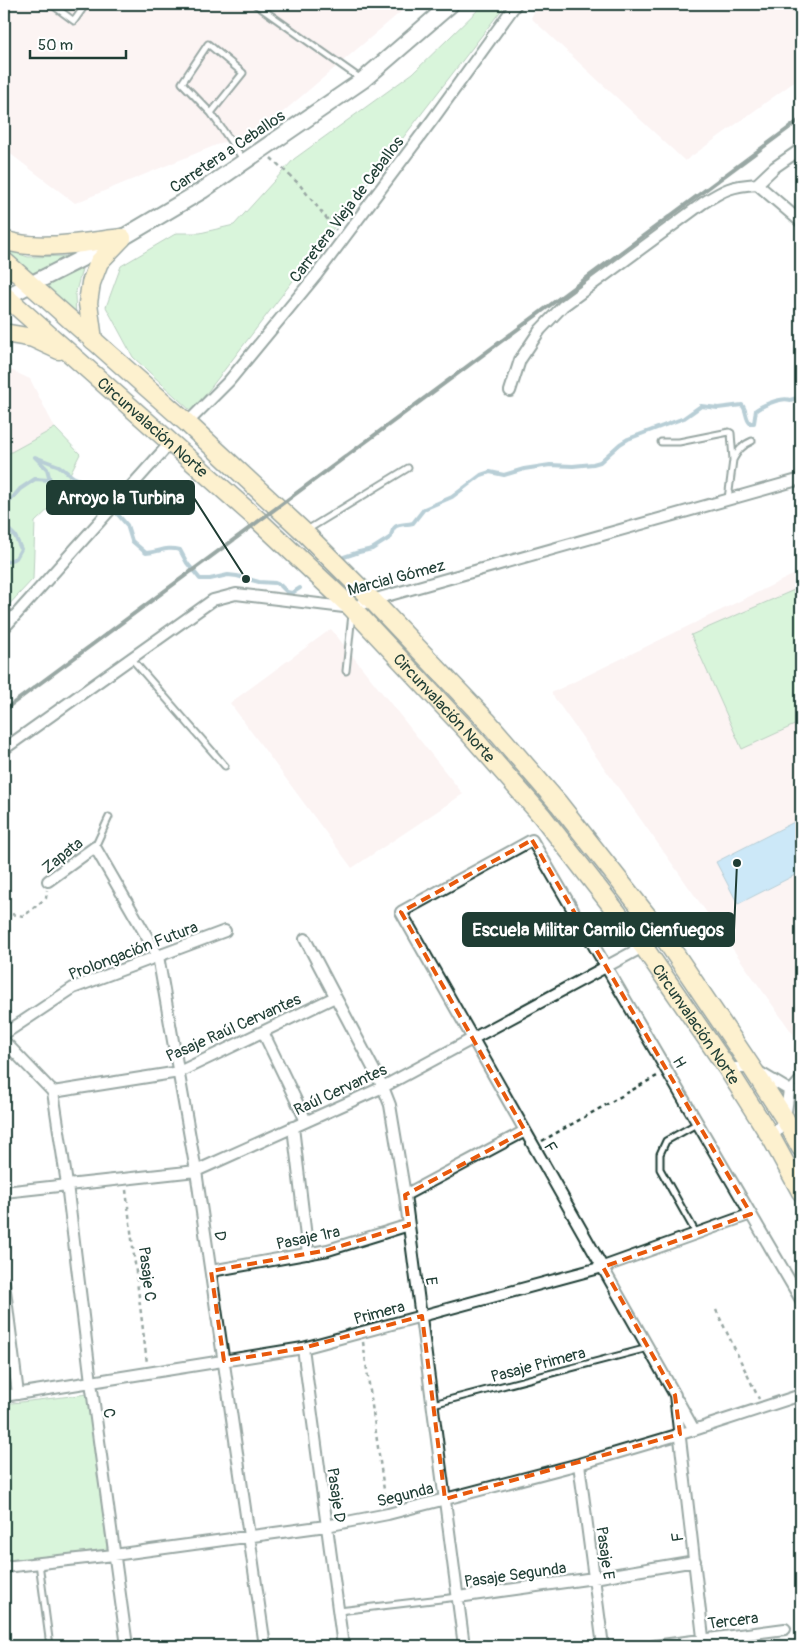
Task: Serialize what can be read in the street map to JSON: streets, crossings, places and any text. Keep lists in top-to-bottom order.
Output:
{
  "streets": {
    "highway": ["Circunvalación Norte"],
    "main road": ["Carretera a Ceballos"],
    "street": [
      "Carretera Vieja de Ceballos",
      "Marcial Gómez",
      "Zapata",
      "Prolongación Futura",
      "Pasaje Raúl Cervantes",
      "H",
      "Raúl Cervantes",
      "F",
      "D",
      "Pasaje 1ra",
      "E",
      "Primera",
      "C",
      "Segunda",
      "Pasaje D",
      "Pasaje E",
      "Pasaje Segunda",
      "Tercera"
    ],
    "lane": ["Pasaje Primera"],
    "path": ["Pasaje C"]
  },
  "crossings": [
    ["Carretera a Ceballos", "Circunvalación Norte"],
    ["Carretera Vieja de Ceballos", "Circunvalación Norte"],
    ["Circunvalación Norte", "Marcial Gómez"],
    ["Circunvalación Norte", "Raúl Cervantes"],
    ["Zapata", "D"],
    ["Prolongación Futura", "D"],
    ["Pasaje Raúl Cervantes", "D"],
    ["Pasaje Raúl Cervantes", "E"],
    ["Pasaje Raúl Cervantes", "C"],
    ["H", "Raúl Cervantes"],
    ["H", "F"],
    ["H", "Primera"],
    ["Raúl Cervantes", "F"],
    ["Raúl Cervantes", "D"],
    ["Raúl Cervantes", "Pasaje C"],
    ["Raúl Cervantes", "E"],
    ["Raúl Cervantes", "C"],
    ["F", "Primera"],
    ["F", "Pasaje Primera"],
    ["F", "Segunda"],
    ["F", "Pasaje Segunda"],
    ["F", "Tercera"],
    ["D", "Pasaje 1ra"],
    ["D", "Primera"],
    ["D", "Segunda"],
    ["Pasaje 1ra", "E"],
    ["Pasaje C", "Primera"],
    ["E", "Primera"],
    ["E", "Pasaje Primera"],
    ["E", "Segunda"],
    ["E", "Pasaje Segunda"],
    ["Primera", "C"],
    ["Primera", "Pasaje D"],
    ["C", "Segunda"],
    ["Segunda", "Pasaje D"],
    ["Segunda", "Pasaje E"],
    ["Pasaje D", "Pasaje Segunda"],
    ["Pasaje E", "Pasaje Segunda"]
  ],
  "places": ["Arroyo la Turbina", "Escuela Militar Camilo Cienfuegos"],
  "scale_bar": "50 m"
}
